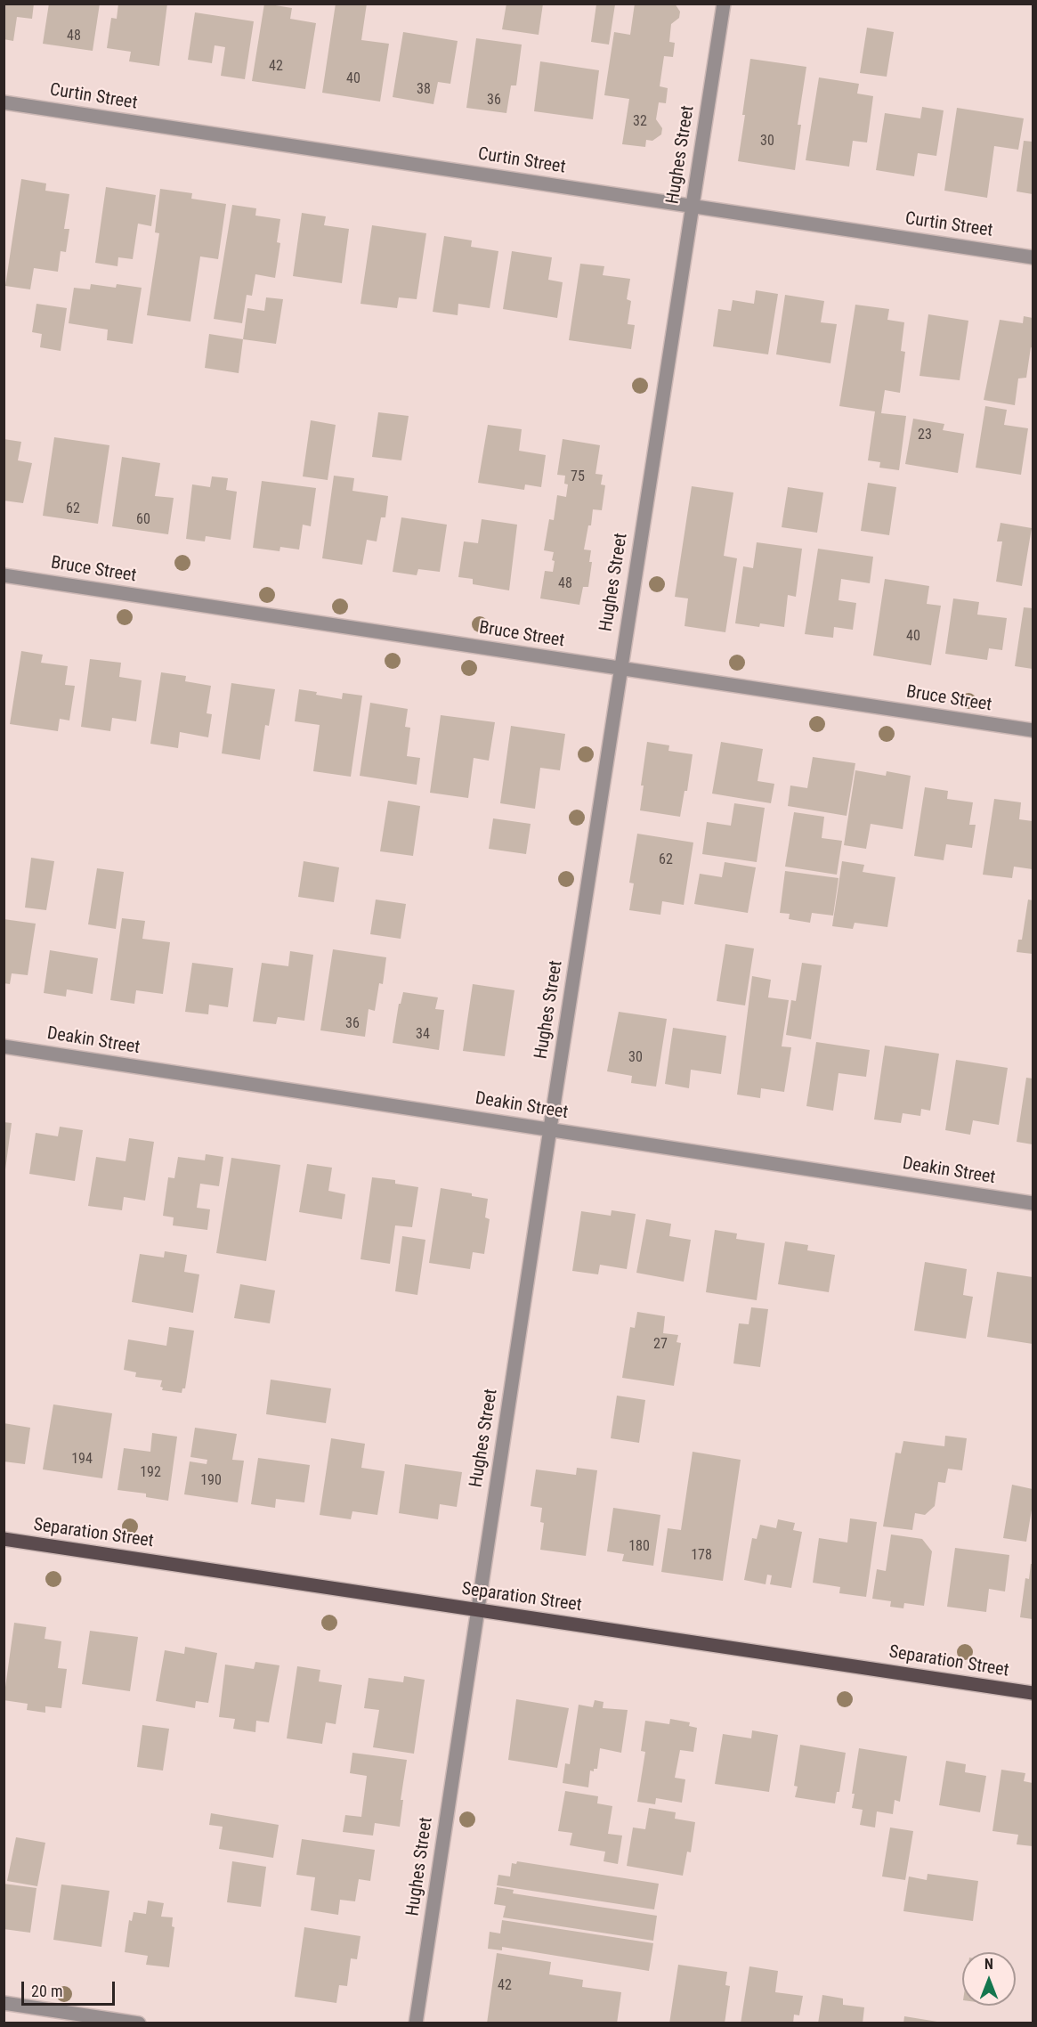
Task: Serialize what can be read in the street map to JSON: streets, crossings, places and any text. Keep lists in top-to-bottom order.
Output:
{
  "streets": {
    "main road": ["Separation Street"],
    "street": [
      "Curtin Street",
      "Hughes Street",
      "Bruce Street",
      "Deakin Street"
    ]
  },
  "crossings": [
    ["Curtin Street", "Hughes Street"],
    ["Hughes Street", "Bruce Street"],
    ["Hughes Street", "Deakin Street"],
    ["Hughes Street", "Separation Street"]
  ],
  "house_numbers": [
    "48",
    "42",
    "40",
    "38",
    "36",
    "32",
    "30",
    "23",
    "75",
    "62",
    "60",
    "48",
    "40",
    "62",
    "36",
    "34",
    "30",
    "27",
    "194",
    "192",
    "190",
    "180",
    "178",
    "42"
  ],
  "scale_bar": "20 m",
  "north": "top"
}
